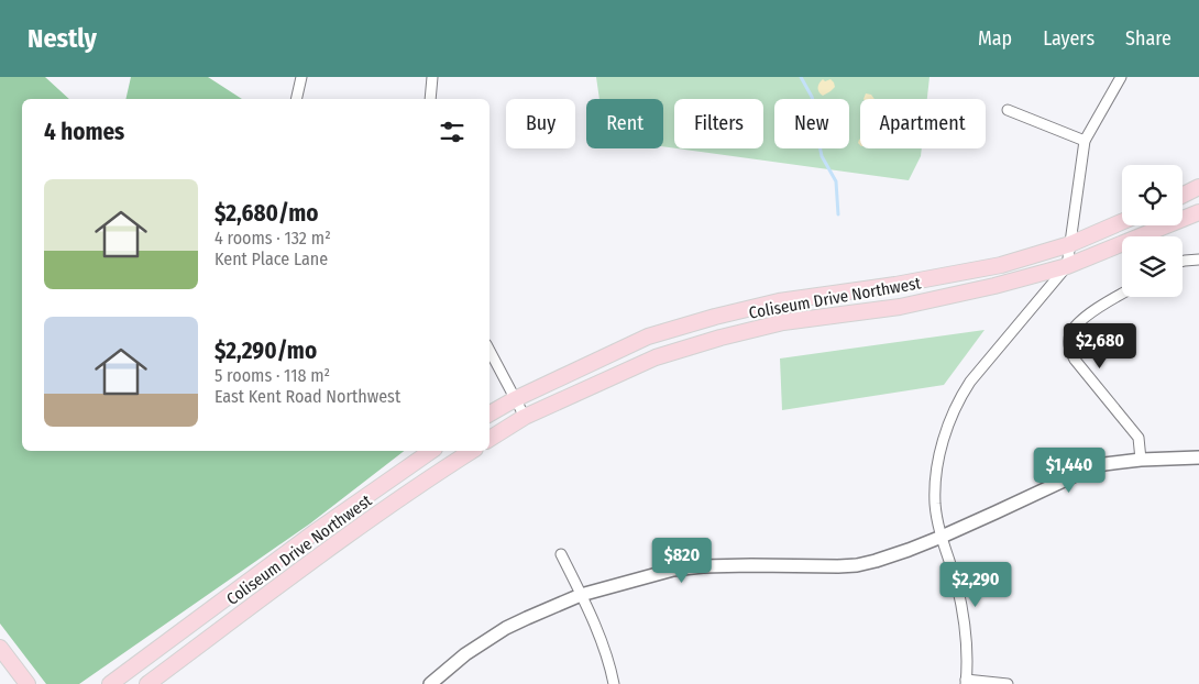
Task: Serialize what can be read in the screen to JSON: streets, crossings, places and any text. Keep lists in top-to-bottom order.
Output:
{
  "streets": {
    "main road": ["Coliseum Drive Northwest"]
  },
  "page": {
    "header": "Nestly",
    "nav": ["Map", "Layers", "Share"],
    "chip": [
      "Buy",
      "Rent",
      "Filters",
      "New",
      "Apartment"
    ],
    "heading": "4 homes",
    "list": [
      {
        "name": "$2,680/mo",
        "note": "4 rooms · 132 m² · Kent Place Lane"
      },
      {
        "name": "$2,290/mo",
        "note": "5 rooms · 118 m² · East Kent Road Northwest"
      }
    ],
    "price": [
      "$2,680",
      "$1,440",
      "$820",
      "$2,290"
    ]
  }
}
